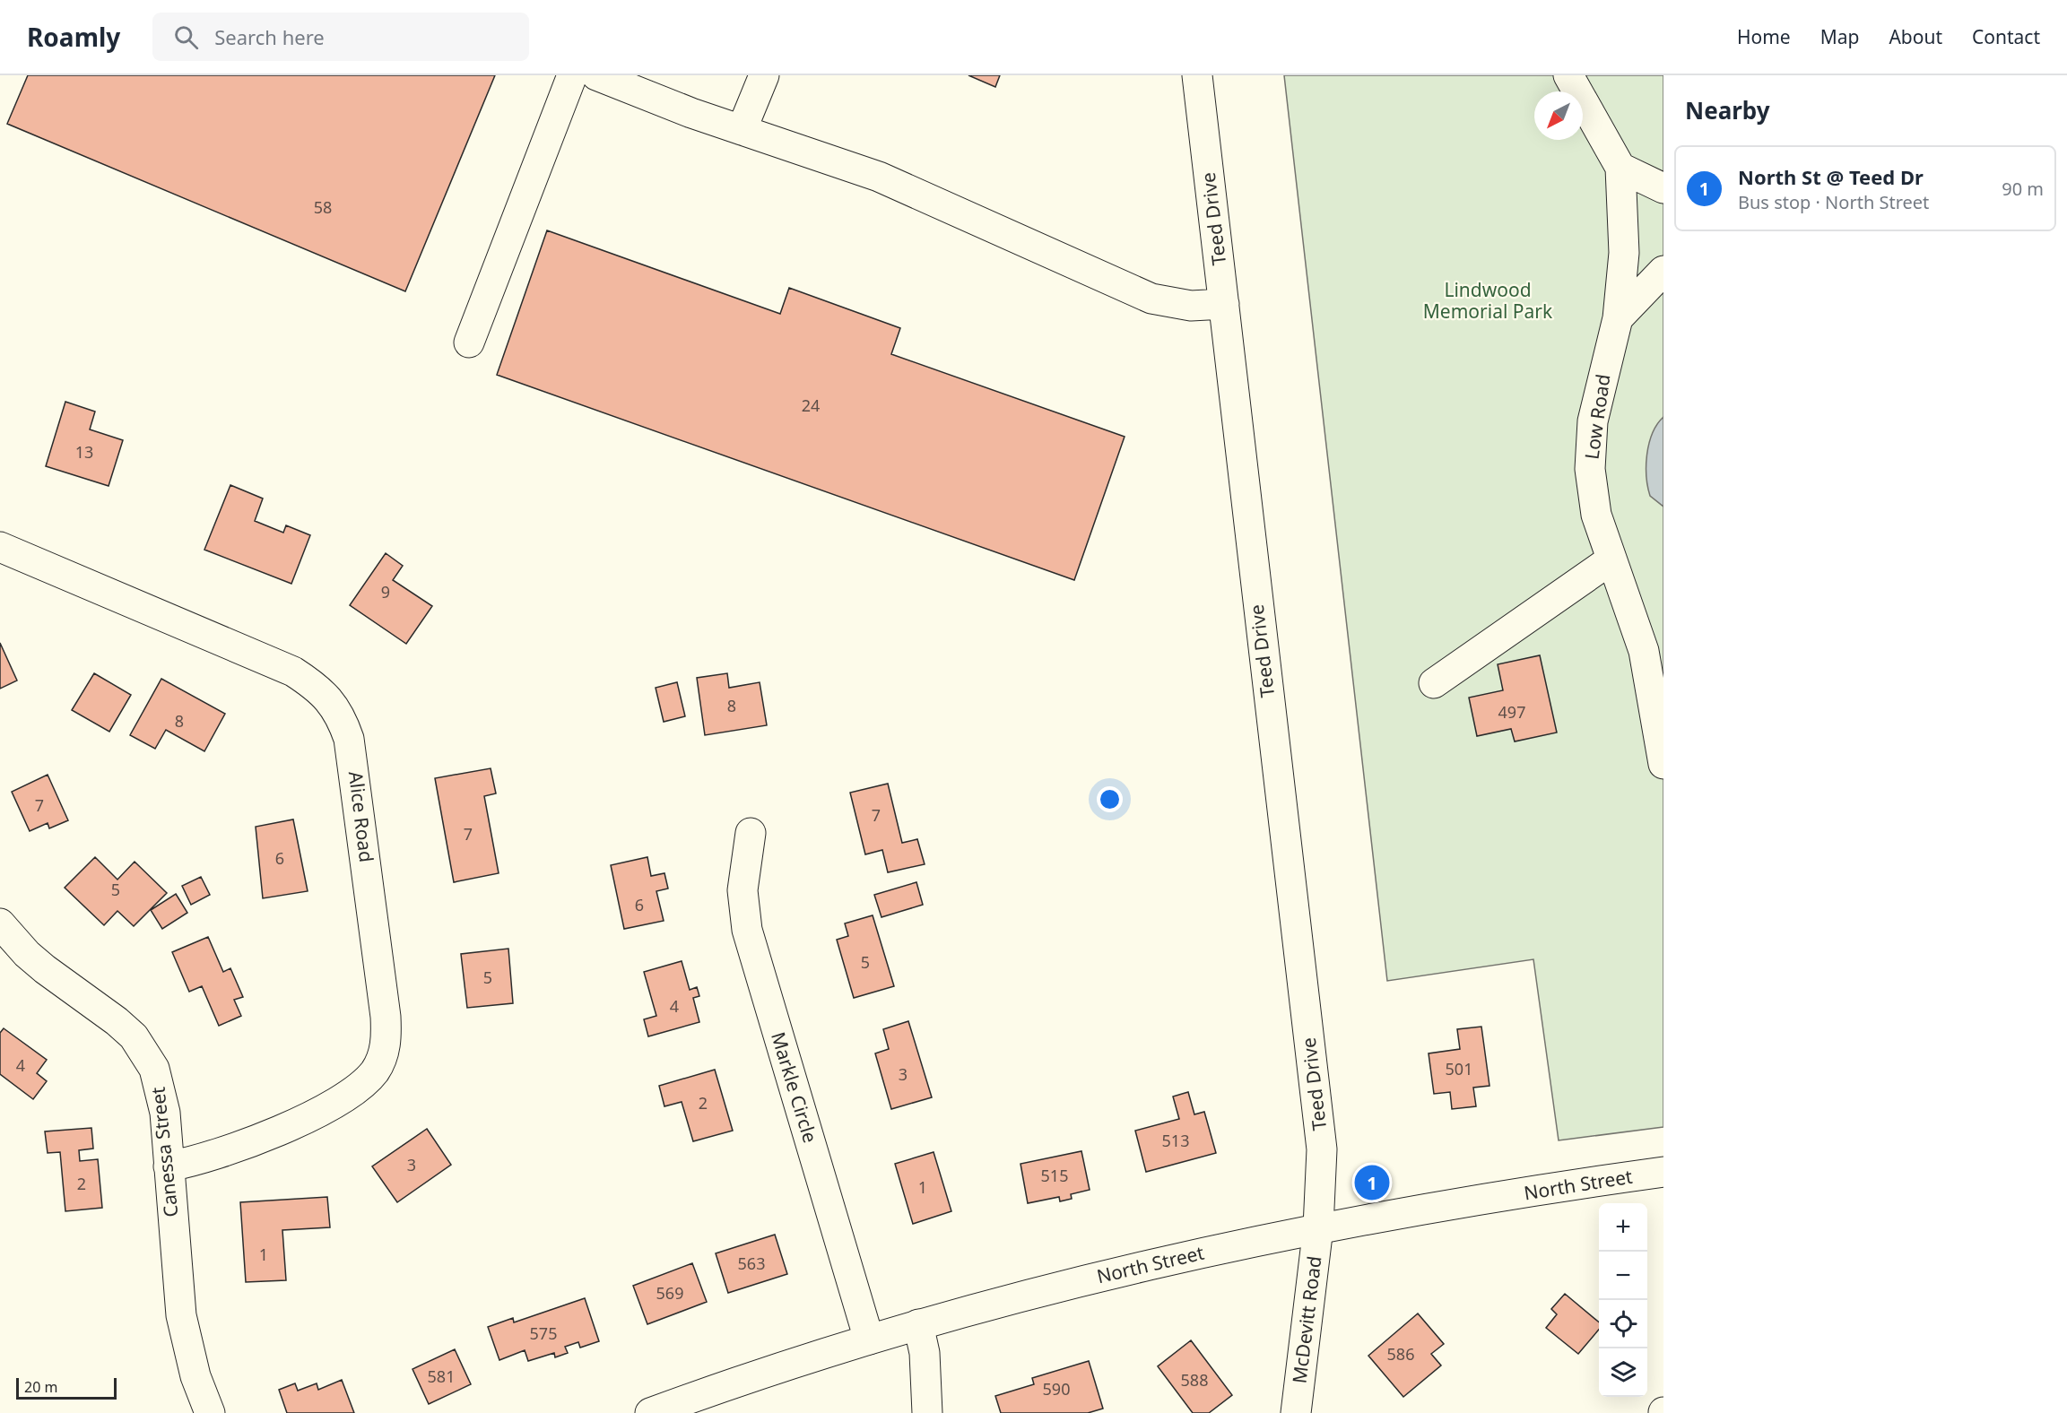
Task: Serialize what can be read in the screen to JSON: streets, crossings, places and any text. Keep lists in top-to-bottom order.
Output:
{
  "streets": {
    "street": [
      "Teed Drive",
      "Low Road",
      "Alice Road",
      "Markle Circle",
      "Canessa Street",
      "North Street",
      "McDevitt Road"
    ]
  },
  "crossings": [
    ["Teed Drive", "North Street"],
    ["Teed Drive", "McDevitt Road"],
    ["Alice Road", "Canessa Street"],
    ["Markle Circle", "North Street"],
    ["North Street", "McDevitt Road"]
  ],
  "parks": ["Lindwood Memorial Park"],
  "house_numbers": [
    "58",
    "24",
    "13",
    "9",
    "8",
    "497",
    "8",
    "7",
    "7",
    "7",
    "6",
    "5",
    "6",
    "5",
    "5",
    "4",
    "4",
    "501",
    "3",
    "2",
    "513",
    "3",
    "515",
    "2",
    "1",
    "1",
    "563",
    "569",
    "575",
    "586",
    "581",
    "588",
    "590"
  ],
  "scale_bar": "20 m",
  "north": "bottom left",
  "page": {
    "header": "Roamly",
    "search": "Search here",
    "nav": [
      "Home",
      "Map",
      "About",
      "Contact"
    ],
    "heading": "Nearby",
    "list": [
      {
        "mark": "1",
        "name": "North St @ Teed Dr",
        "note": "Bus stop · North Street",
        "value": "90 m"
      }
    ],
    "pins": "1",
    "map_buttons": ["+", "−"],
    "scale": "20 m"
  }
}
